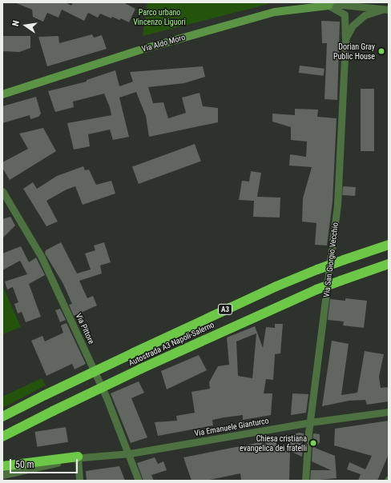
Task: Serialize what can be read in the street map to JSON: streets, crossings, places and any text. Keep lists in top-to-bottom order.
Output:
{
  "streets": {
    "highway": ["A3", "Autostrada A3 Napoli-Salerno"],
    "street": [
      "Via Aldo Moro",
      "Via San Giorgio Vecchio",
      "Via Pittore",
      "Via Emanuele Gianturco"
    ]
  },
  "crossings": [
    ["Via Aldo Moro", "Via San Giorgio Vecchio"],
    ["Via San Giorgio Vecchio", "Via Emanuele Gianturco"],
    ["Via Pittore", "Via Emanuele Gianturco"]
  ],
  "parks": ["Parco urbano Vincenzo Liguori"],
  "places": ["Dorian Gray Public House", "Chiesa cristiana evangelica dei fratelli"],
  "scale_bar": "50 m",
  "north": "left"
}
